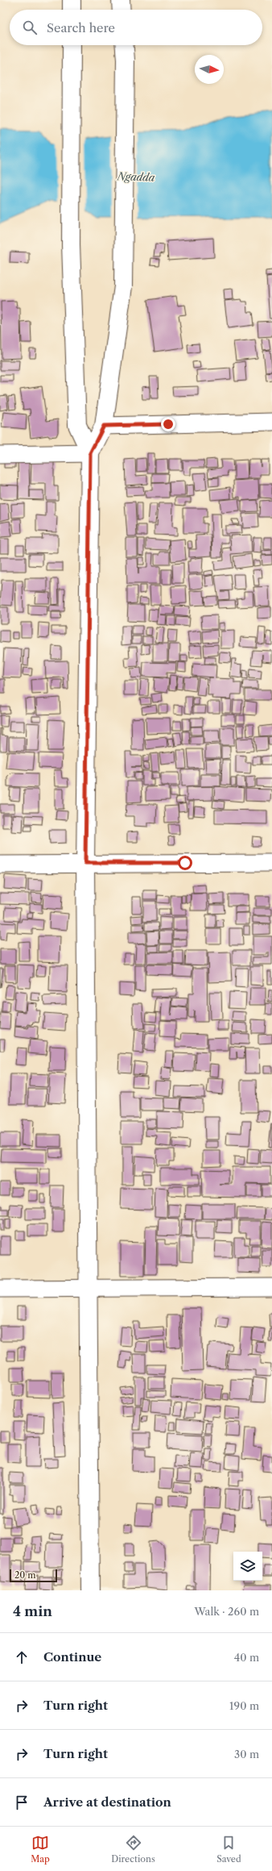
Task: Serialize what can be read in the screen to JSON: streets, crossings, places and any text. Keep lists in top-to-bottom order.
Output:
{
  "water": ["Ngadda"],
  "scale_bar": "20 m",
  "north": "right",
  "page": {
    "search": "Search here",
    "scale": "20 m",
    "heading": ["4 min", "Walk · 260 m"],
    "list": [
      ["Continue", "40 m"],
      ["Turn right", "190 m"],
      ["Turn right", "30 m"],
      "Arrive at destination"
    ],
    "nav": ["Map", "Directions", "Saved"]
  }
}
